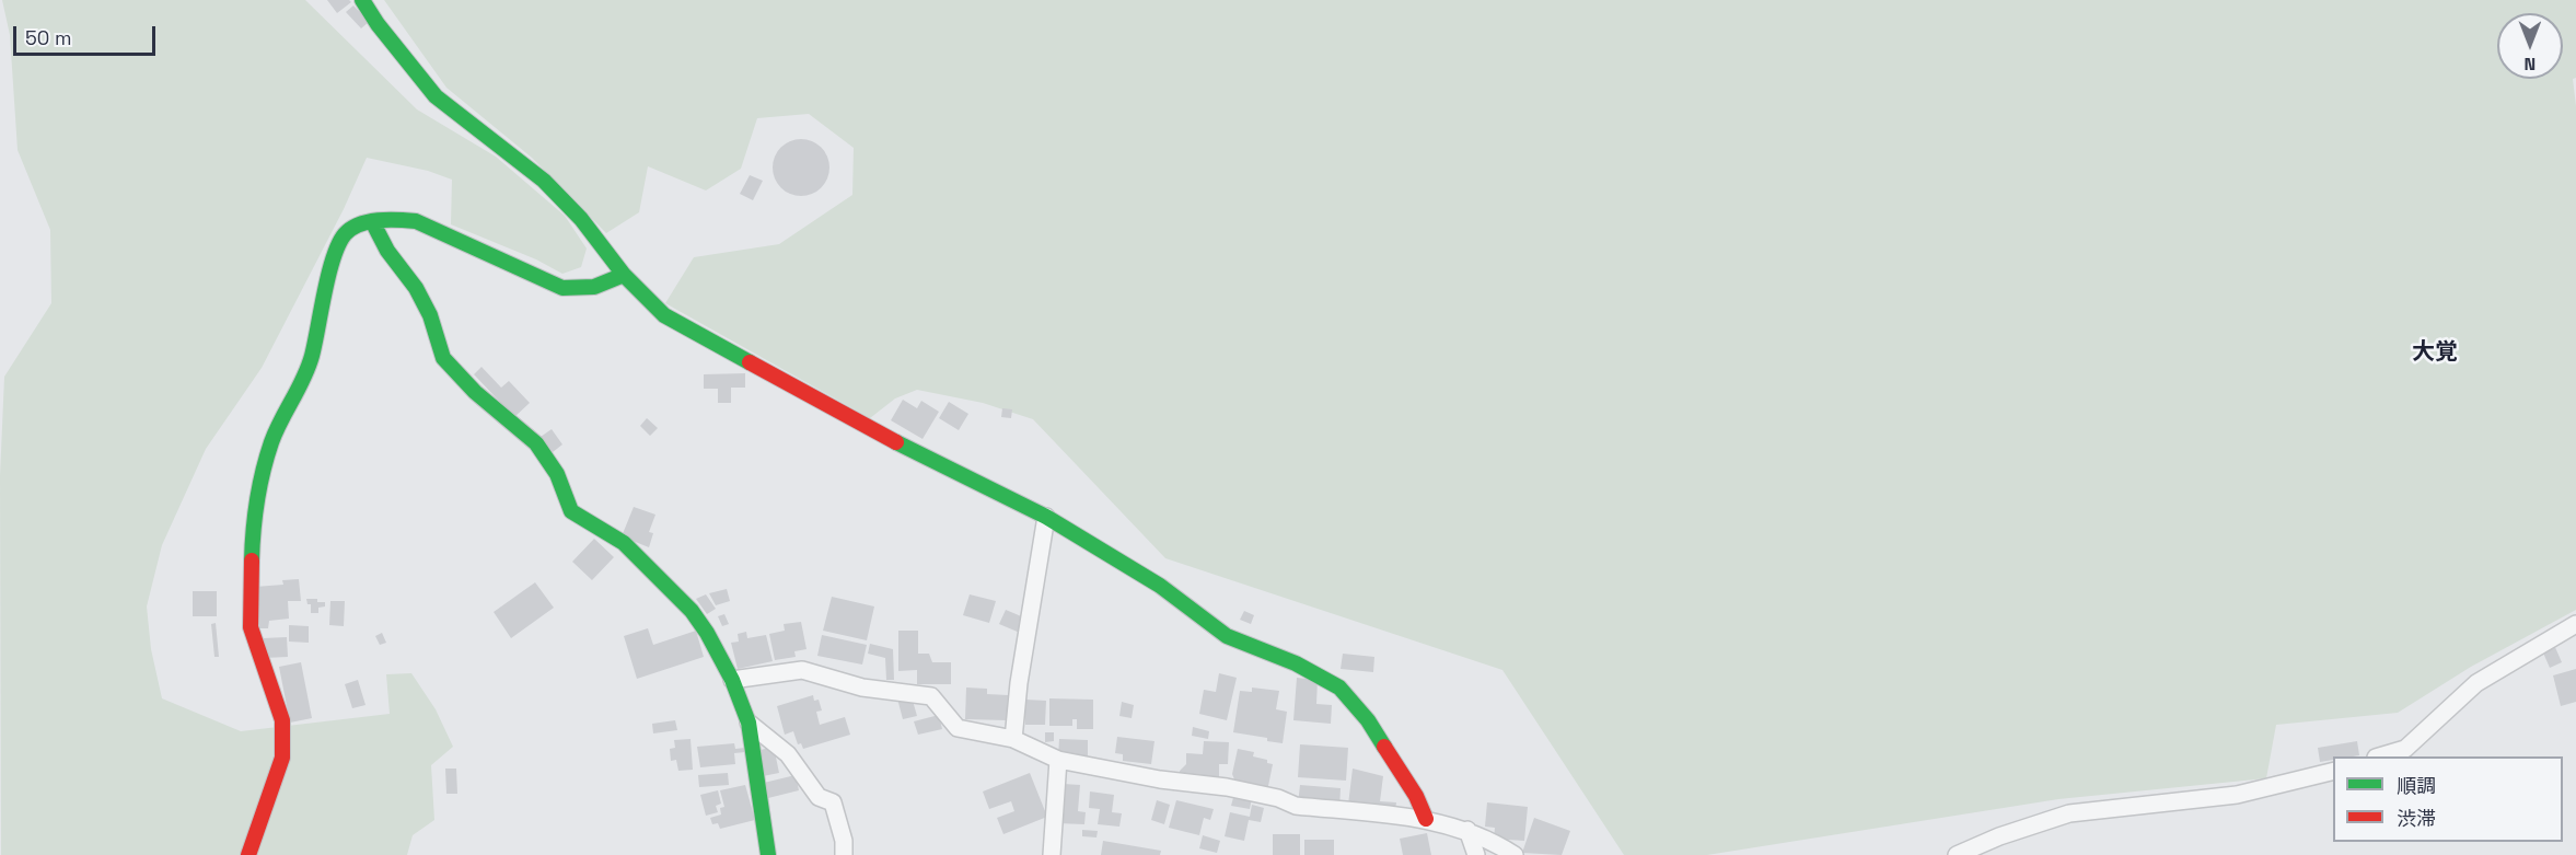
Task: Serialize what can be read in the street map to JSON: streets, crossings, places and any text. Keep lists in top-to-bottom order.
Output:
{
  "districts": ["大覚"],
  "legend": ["順調", "渋滞"],
  "scale_bar": "50 m",
  "north": "bottom"
}
